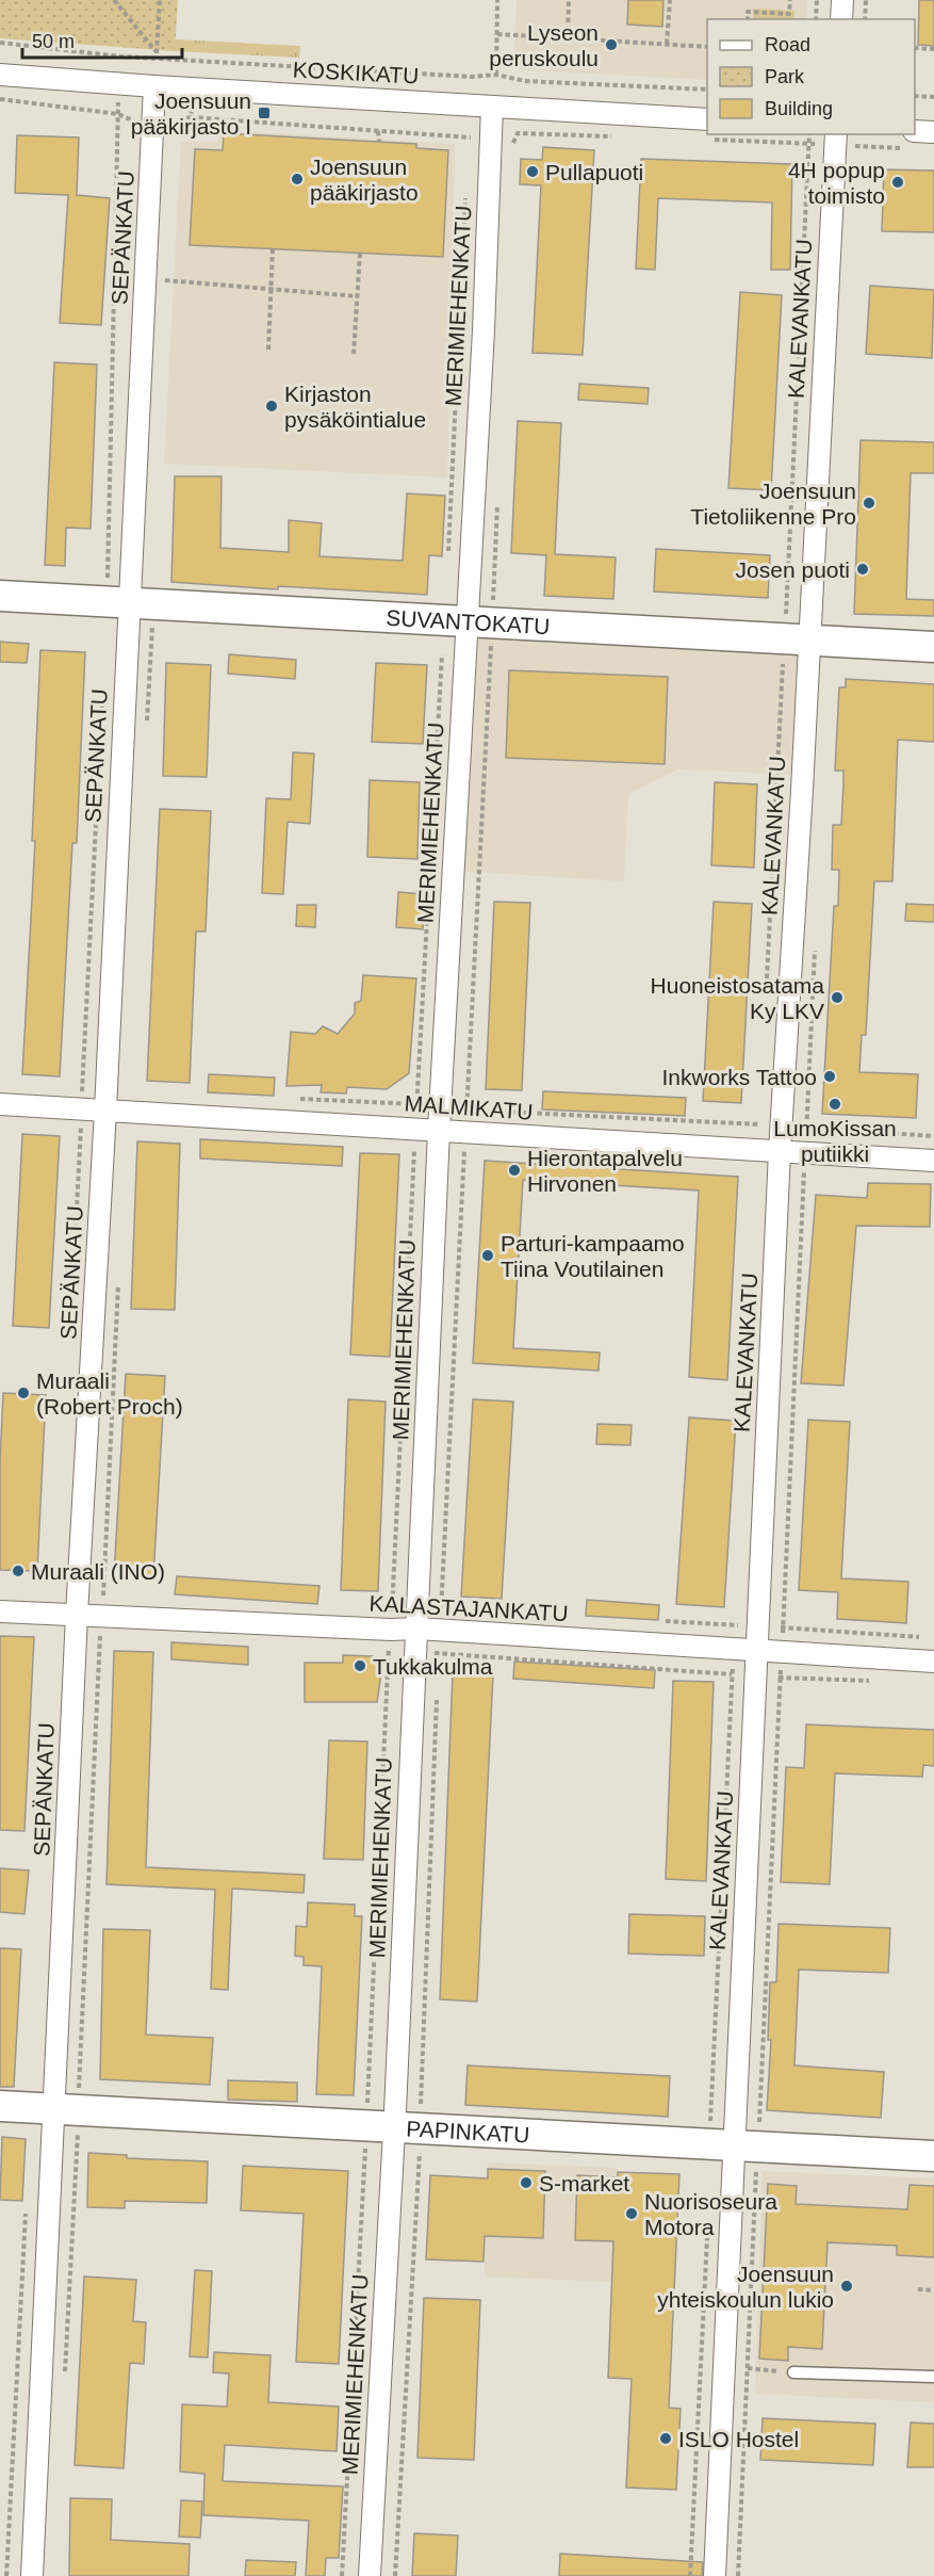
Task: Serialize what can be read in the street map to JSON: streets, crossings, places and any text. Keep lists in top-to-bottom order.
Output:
{
  "streets": {
    "main road": ["SUVANTOKATU", "PAPINKATU"],
    "street": [
      "KOSKIKATU",
      "SEPÄNKATU",
      "MERIMIEHENKATU",
      "KALEVANKATU",
      "MALMIKATU",
      "KALASTAJANKATU"
    ]
  },
  "crossings": [
    ["KOSKIKATU", "SEPÄNKATU"],
    ["KOSKIKATU", "MERIMIEHENKATU"],
    ["SEPÄNKATU", "SUVANTOKATU"],
    ["SEPÄNKATU", "MALMIKATU"],
    ["SEPÄNKATU", "KALASTAJANKATU"],
    ["SEPÄNKATU", "PAPINKATU"],
    ["MERIMIEHENKATU", "SUVANTOKATU"],
    ["MERIMIEHENKATU", "MALMIKATU"],
    ["MERIMIEHENKATU", "KALASTAJANKATU"],
    ["MERIMIEHENKATU", "PAPINKATU"],
    ["KALEVANKATU", "SUVANTOKATU"],
    ["KALEVANKATU", "MALMIKATU"],
    ["KALEVANKATU", "KALASTAJANKATU"],
    ["KALEVANKATU", "PAPINKATU"]
  ],
  "places": {
    "other": [
      "Lyseon peruskoulu",
      "Pullapuoti",
      "Joensuun pääkirjasto",
      "4H popup toimisto",
      "Kirjaston pysäköintialue",
      "Joensuun Tietoliikenne Pro",
      "Josen puoti",
      "Huoneistosatama Ky LKV",
      "Inkworks Tattoo",
      "LumoKissan putiikki",
      "Hierontapalvelu Hirvonen",
      "Parturi-kampaamo Tiina Voutilainen",
      "Muraali (Robert Proch)",
      "Muraali (INO)",
      "Tukkakulma",
      "S-market",
      "Nuorisoseura Motora",
      "Joensuun yhteiskoulun lukio",
      "ISLO Hostel"
    ],
    "transit": ["Joensuun pääkirjasto I"]
  },
  "legend": ["Road", "Park", "Building"],
  "scale_bar": "50 m"
}
